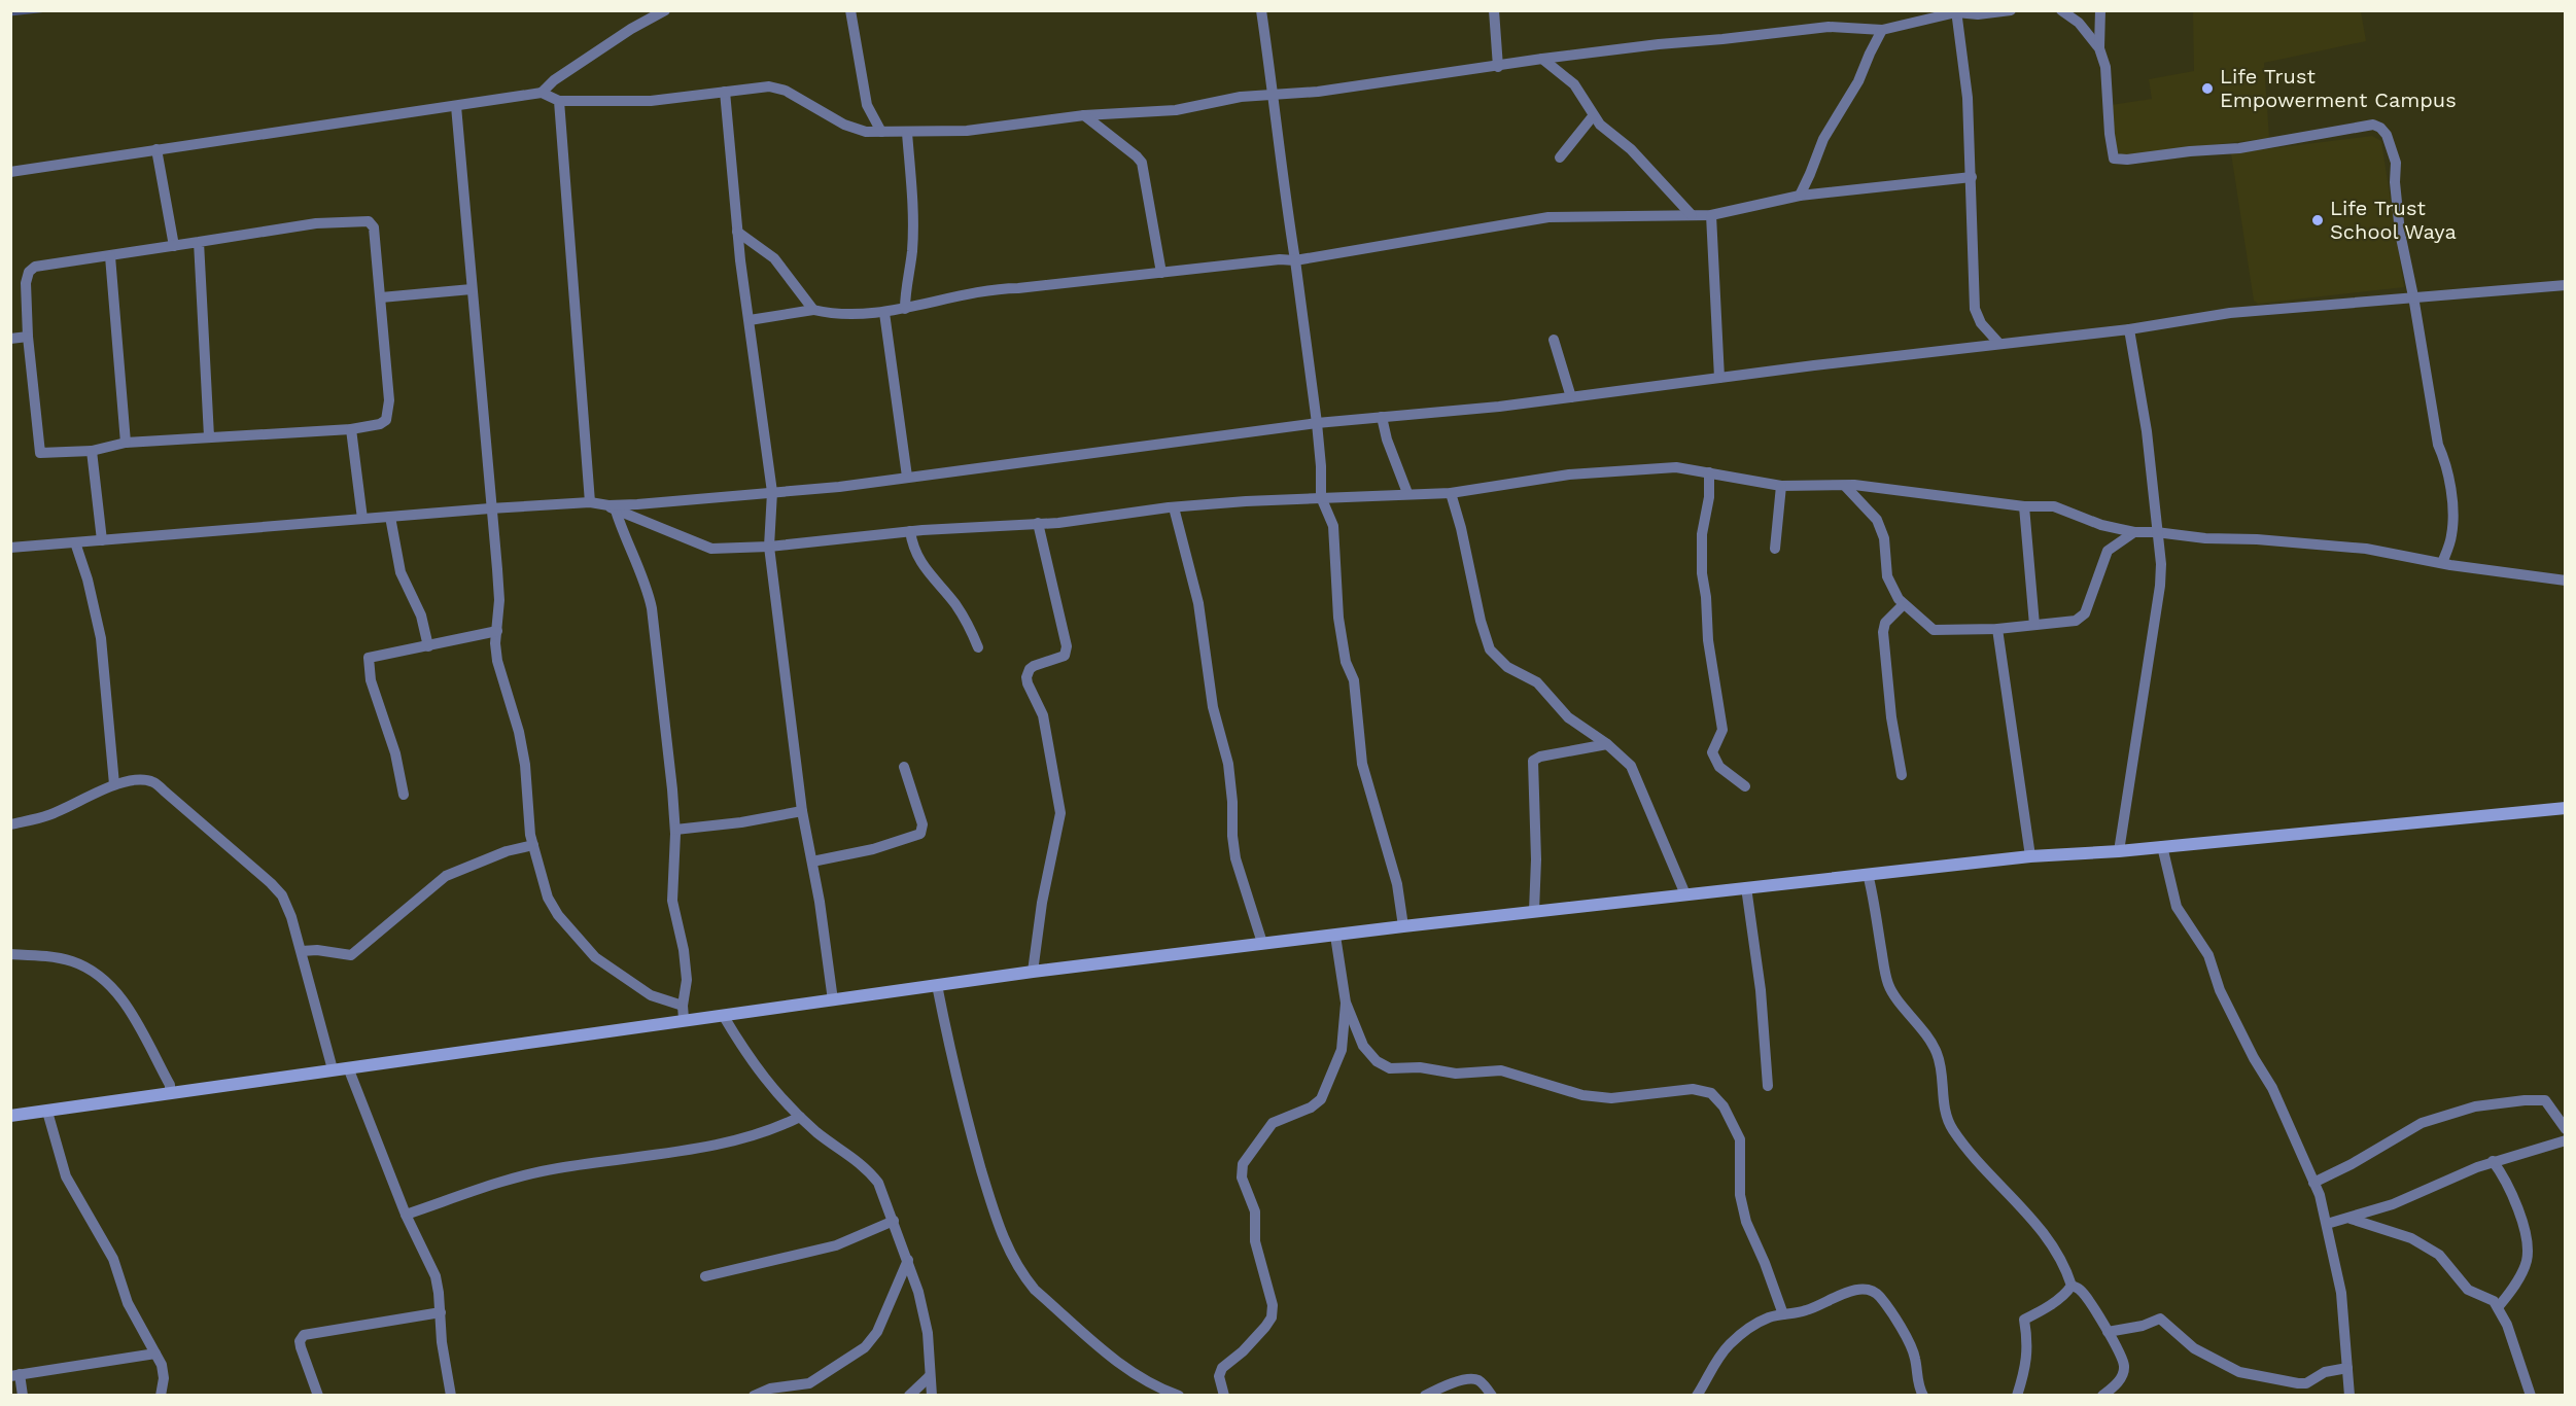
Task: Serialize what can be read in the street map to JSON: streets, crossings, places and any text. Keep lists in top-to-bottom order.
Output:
{
  "places": ["Life Trust Empowerment Campus", "Life Trust School Waya"]
}
